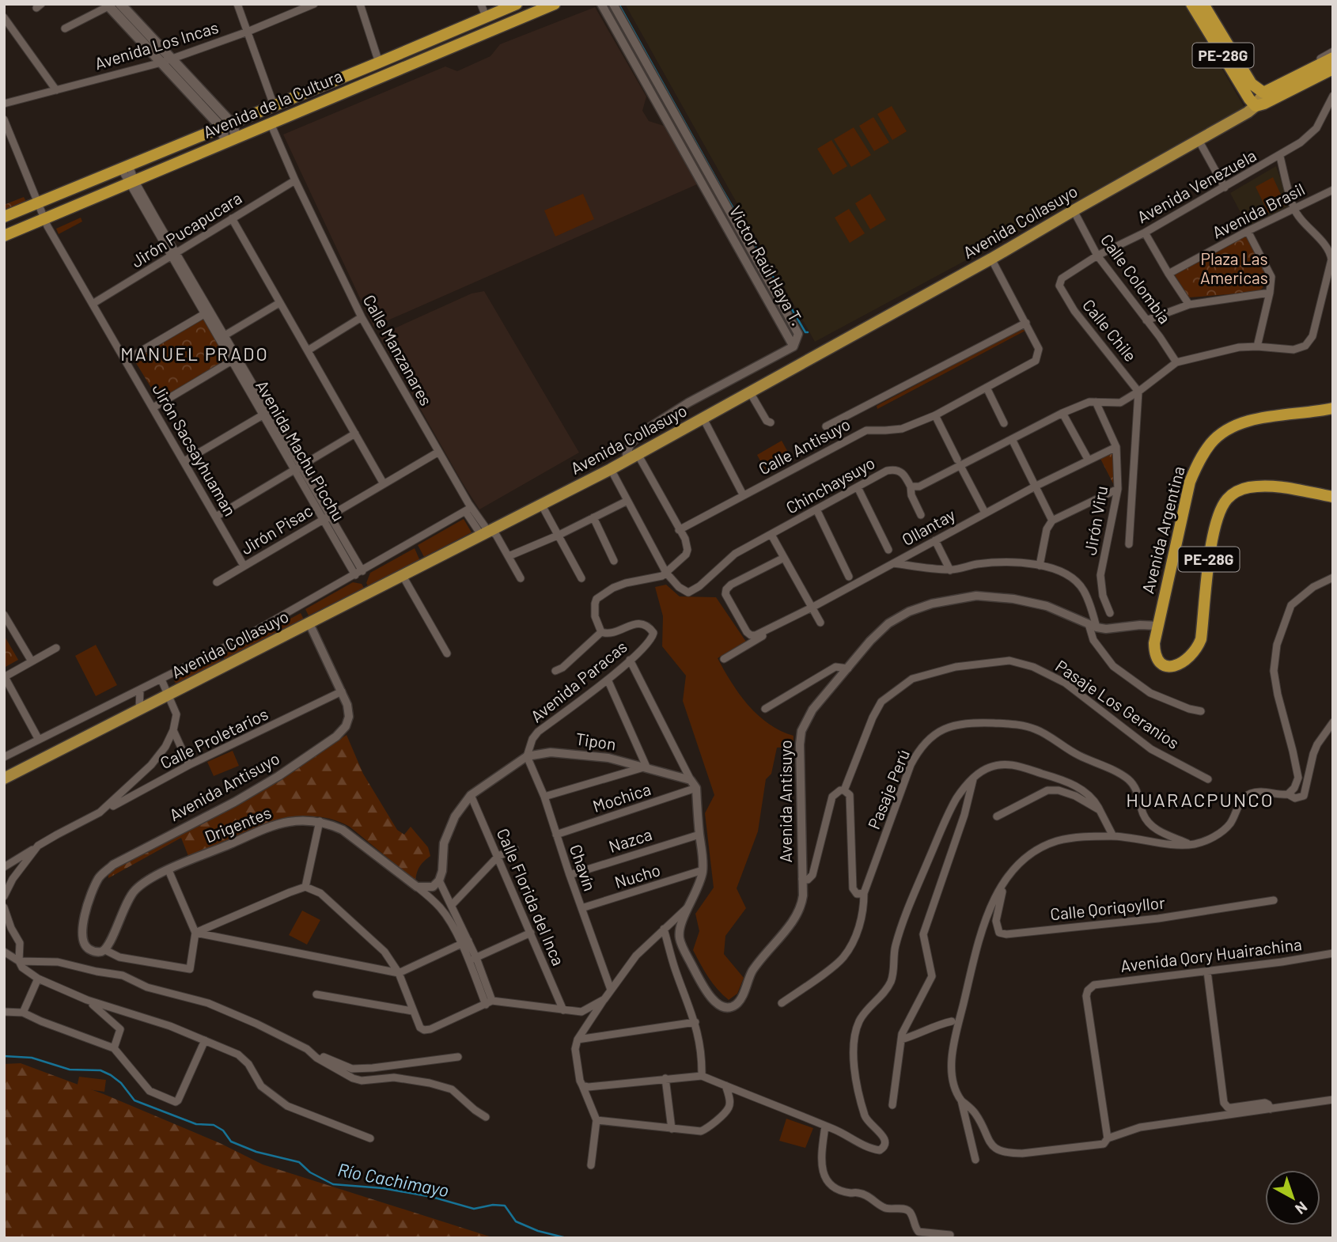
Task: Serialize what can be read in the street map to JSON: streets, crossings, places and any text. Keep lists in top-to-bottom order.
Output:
{
  "streets": {
    "highway": [
      "PE-28G",
      "Avenida de la Cultura",
      "Avenida Collasuyo",
      "Avenida Argentina"
    ],
    "street": [
      "Avenida Los Incas",
      "Avenida Venezuela",
      "Avenida Brasil",
      "Jirón Pucapucara",
      "Victor Raúl Haya T.",
      "Calle Colombia",
      "Calle Chile",
      "Calle Manzanares",
      "Calle Antisuyo",
      "Jirón Sacsayhuaman",
      "Avenida Machu Picchu",
      "Chinchaysuyo",
      "Jirón Viru",
      "Ollantay",
      "Jirón Pisac",
      "Avenida Paracas",
      "Pasaje Los Geranios",
      "Calle Proletarios",
      "Tipon",
      "Avenida Antisuyo",
      "Pasaje Perú",
      "Mochica",
      "Drigentes",
      "Nazca",
      "Chavín",
      "Nucho",
      "Calle Florida del Inca",
      "Calle Qoriqoyllor",
      "Avenida Qory Huairachina"
    ]
  },
  "crossings": [
    ["PE-28G", "Avenida Collasuyo"],
    ["PE-28G", "Avenida Argentina"],
    ["PE-28G", "Avenida Antisuyo"],
    ["Avenida de la Cultura", "Calle Manzanares"],
    ["Avenida de la Cultura", "Jirón Sacsayhuaman"],
    ["Avenida de la Cultura", "Avenida Machu Picchu"],
    ["Avenida Venezuela", "Calle Colombia"],
    ["Avenida Venezuela", "Calle Chile"],
    ["Avenida Collasuyo", "Calle Colombia"],
    ["Avenida Collasuyo", "Calle Manzanares"],
    ["Avenida Collasuyo", "Avenida Antisuyo"],
    ["Jirón Pucapucara", "Calle Manzanares"],
    ["Jirón Pucapucara", "Jirón Sacsayhuaman"],
    ["Jirón Pucapucara", "Avenida Machu Picchu"],
    ["Calle Manzanares", "Jirón Pisac"],
    ["Jirón Sacsayhuaman", "Jirón Pisac"],
    ["Avenida Machu Picchu", "Jirón Pisac"],
    ["Jirón Viru", "Ollantay"],
    ["Avenida Argentina", "Avenida Antisuyo"],
    ["Avenida Paracas", "Tipon"],
    ["Avenida Paracas", "Chavín"],
    ["Pasaje Los Geranios", "Pasaje Perú"],
    ["Calle Proletarios", "Avenida Antisuyo"],
    ["Tipon", "Chavín"],
    ["Tipon", "Calle Florida del Inca"],
    ["Avenida Antisuyo", "Drigentes"],
    ["Mochica", "Chavín"],
    ["Nazca", "Chavín"],
    ["Chavín", "Nucho"]
  ],
  "districts": ["MANUEL PRADO", "HUARACPUNCO"],
  "water": ["Río Cachimayo"],
  "parks": ["Plaza Las Americas"],
  "north": "bottom right"
}
